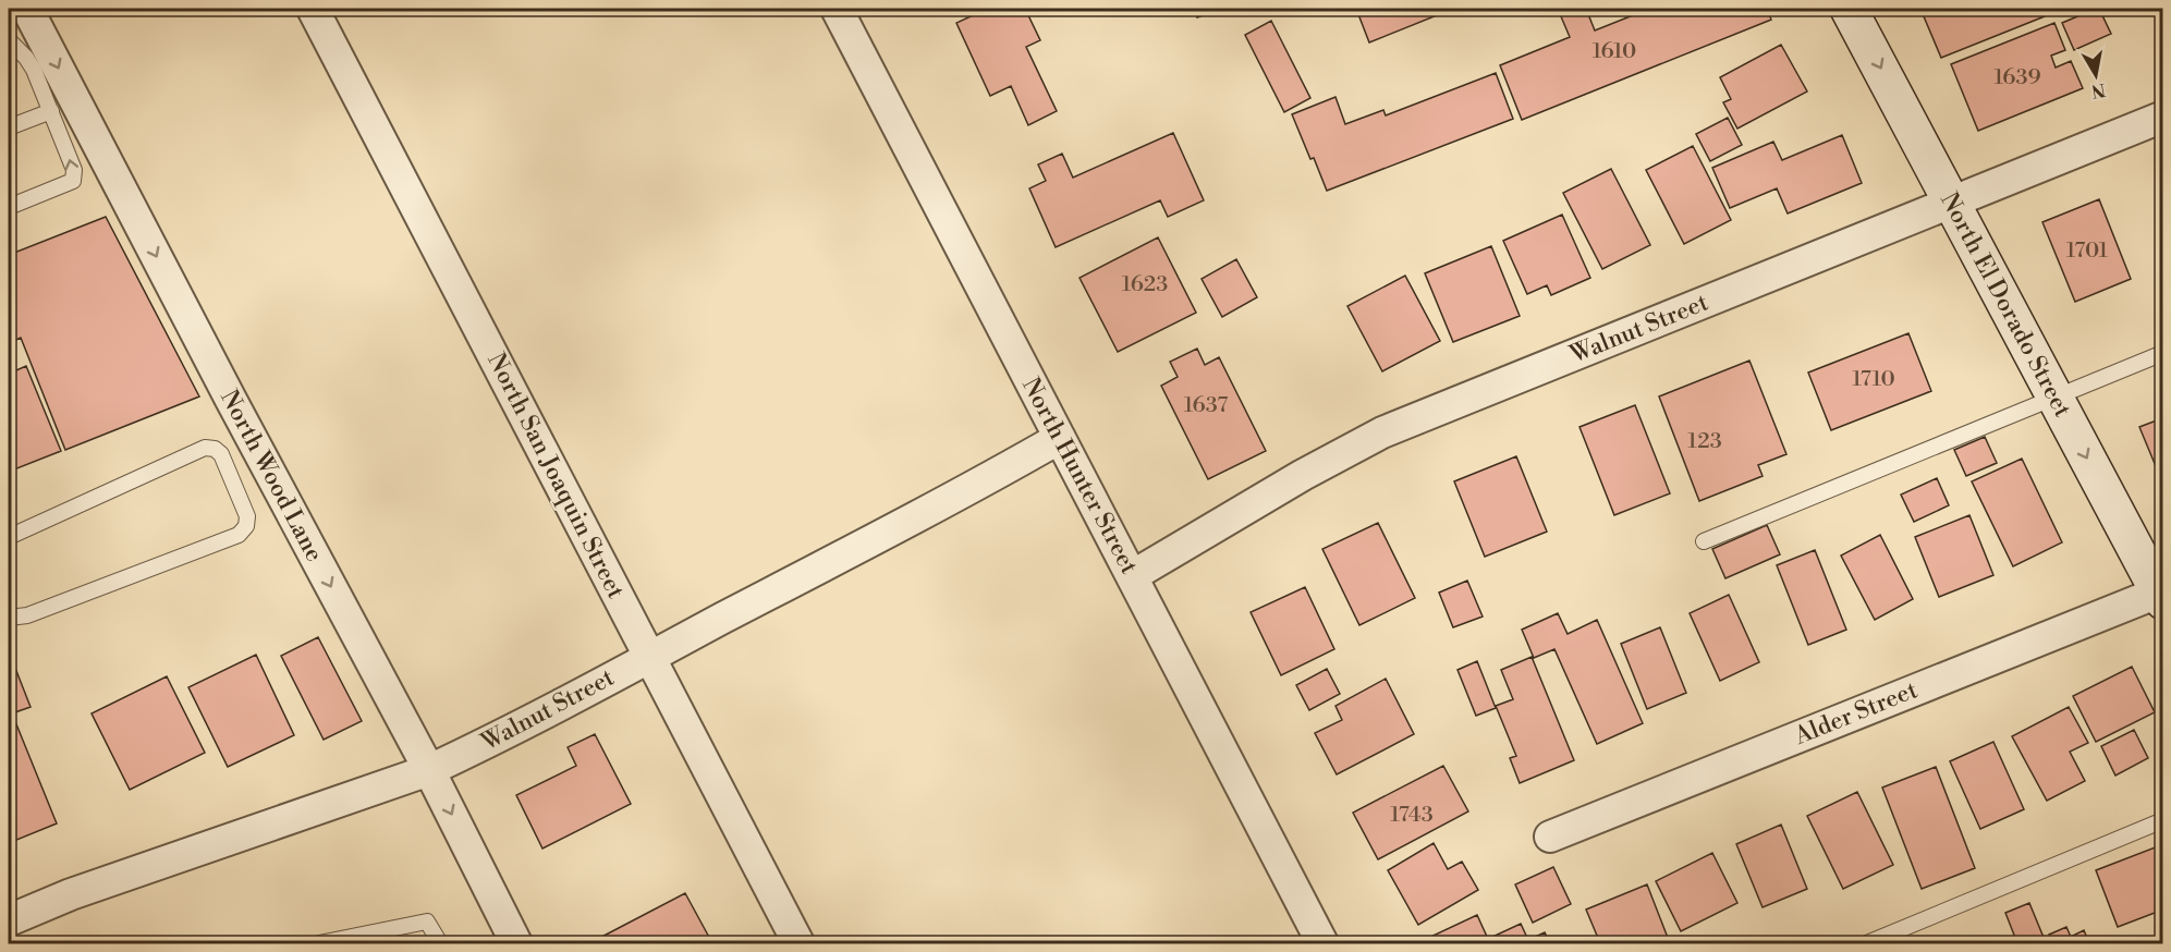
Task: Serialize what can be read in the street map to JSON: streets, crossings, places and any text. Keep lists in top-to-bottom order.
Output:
{
  "streets": {
    "main road": ["North El Dorado Street"],
    "street": [
      "Walnut Street",
      "North Wood Lane",
      "North San Joaquin Street",
      "North Hunter Street",
      "Alder Street"
    ]
  },
  "crossings": [
    ["North El Dorado Street", "Walnut Street"],
    ["North El Dorado Street", "Alder Street"],
    ["Walnut Street", "North Wood Lane"],
    ["Walnut Street", "North San Joaquin Street"],
    ["Walnut Street", "North Hunter Street"]
  ],
  "one_way": ["North El Dorado Street", "North Wood Lane"],
  "house_numbers": [
    "1610",
    "1639",
    "1701",
    "1623",
    "1710",
    "1637",
    "123",
    "1743"
  ],
  "north": "bottom"
}
